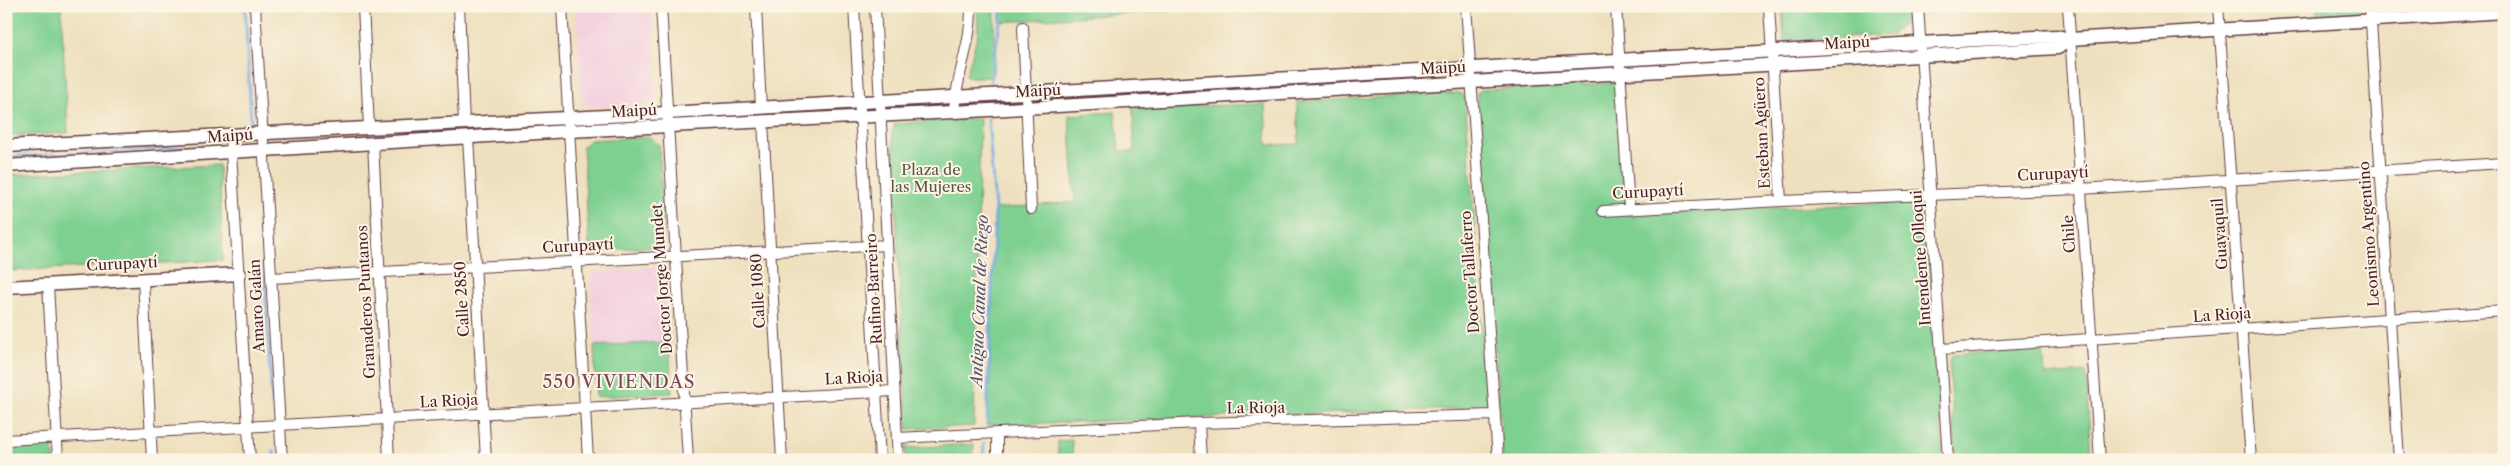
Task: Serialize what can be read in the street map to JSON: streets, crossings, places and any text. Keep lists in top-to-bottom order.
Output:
{
  "streets": {
    "street": [
      "Maipú",
      "Esteban Agüero",
      "Curupaytí",
      "Chile",
      "Guayaquil",
      "Leonismo Argentino",
      "Intendente Olloqui",
      "Doctor Tallaferro",
      "Doctor Jorge Mundet",
      "Rufino Barreiro",
      "Calle 1080",
      "Calle 2850",
      "Granaderos Puntanos",
      "Amaro Galán",
      "La Rioja"
    ]
  },
  "crossings": [
    ["Maipú", "Esteban Agüero"],
    ["Maipú", "Chile"],
    ["Maipú", "Guayaquil"],
    ["Maipú", "Leonismo Argentino"],
    ["Maipú", "Intendente Olloqui"],
    ["Maipú", "Doctor Tallaferro"],
    ["Maipú", "Doctor Jorge Mundet"],
    ["Maipú", "Rufino Barreiro"],
    ["Maipú", "Calle 1080"],
    ["Maipú", "Calle 2850"],
    ["Maipú", "Granaderos Puntanos"],
    ["Maipú", "Amaro Galán"],
    ["Esteban Agüero", "Curupaytí"],
    ["Curupaytí", "Chile"],
    ["Curupaytí", "Guayaquil"],
    ["Curupaytí", "Leonismo Argentino"],
    ["Curupaytí", "Intendente Olloqui"],
    ["Curupaytí", "Doctor Jorge Mundet"],
    ["Curupaytí", "Rufino Barreiro"],
    ["Curupaytí", "Calle 1080"],
    ["Curupaytí", "Calle 2850"],
    ["Curupaytí", "Granaderos Puntanos"],
    ["Curupaytí", "Amaro Galán"],
    ["Chile", "La Rioja"],
    ["Guayaquil", "La Rioja"],
    ["Leonismo Argentino", "La Rioja"],
    ["Intendente Olloqui", "La Rioja"],
    ["Doctor Tallaferro", "La Rioja"],
    ["Doctor Jorge Mundet", "La Rioja"],
    ["Rufino Barreiro", "La Rioja"],
    ["Calle 1080", "La Rioja"],
    ["Calle 2850", "La Rioja"],
    ["Granaderos Puntanos", "La Rioja"],
    ["Amaro Galán", "La Rioja"]
  ],
  "districts": ["550 VIVIENDAS"],
  "water": ["Antiguo Canal de Riego"],
  "parks": ["Plaza de las Mujeres"]
}
